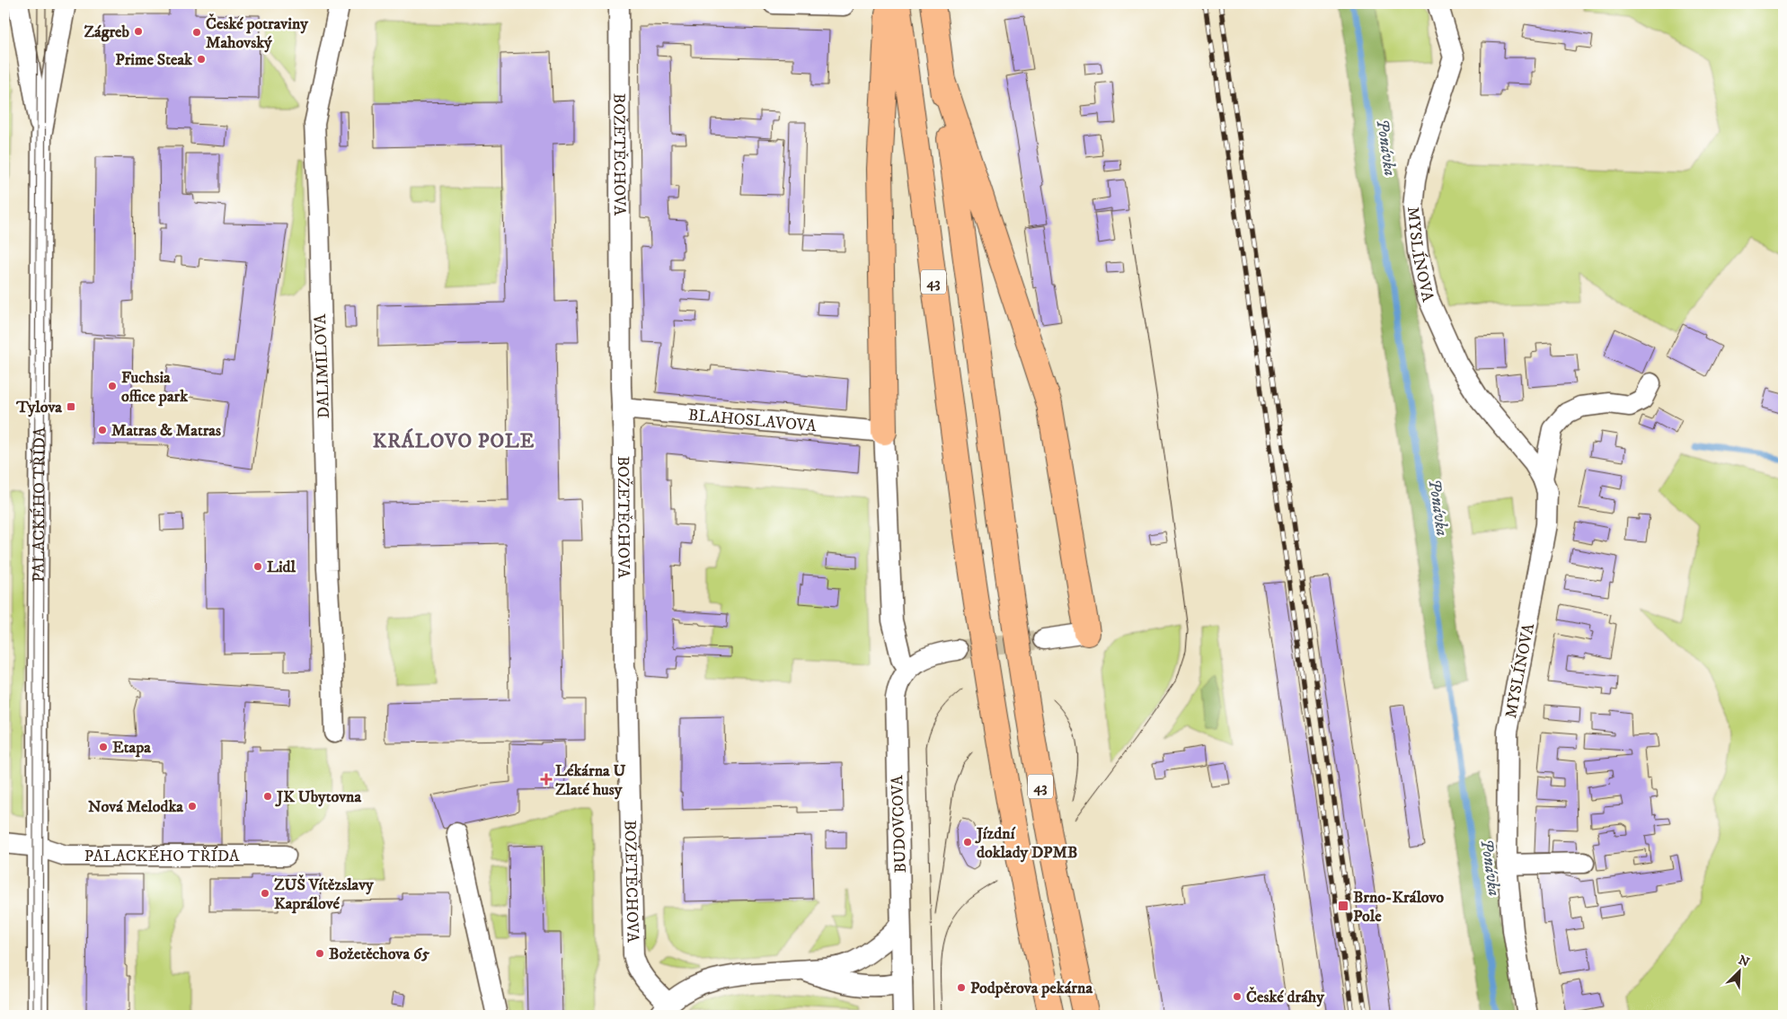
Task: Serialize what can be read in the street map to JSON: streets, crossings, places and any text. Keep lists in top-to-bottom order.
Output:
{
  "streets": {
    "highway": ["43"],
    "street": [
      "BOŽETĚCHOVA",
      "MYSLÍNOVA",
      "DALIMILOVA",
      "BLAHOSLAVOVA",
      "PALACKÉHO TŘÍDA",
      "BUDOVCOVA"
    ]
  },
  "crossings": [
    ["BOŽETĚCHOVA", "BLAHOSLAVOVA"]
  ],
  "districts": ["KRÁLOVO POLE"],
  "water": ["Ponávka"],
  "places": {
    "other": [
      "Zágreb",
      "České potraviny Mahovský",
      "Prime Steak",
      "Fuchsia office park",
      "Matras & Matras",
      "Lidl",
      "Etapa",
      "JK Ubytovna",
      "Nová Melodka",
      "Jízdní doklady DPMB",
      "ZUŠ Vítězslavy Kaprálové",
      "Božetěchova 65",
      "Podpěrova pekárna",
      "České dráhy"
    ],
    "transit": ["Tylova", "Brno-Královo Pole"],
    "health": ["Lékárna U Zlaté husy"]
  },
  "north": "top right"
}
